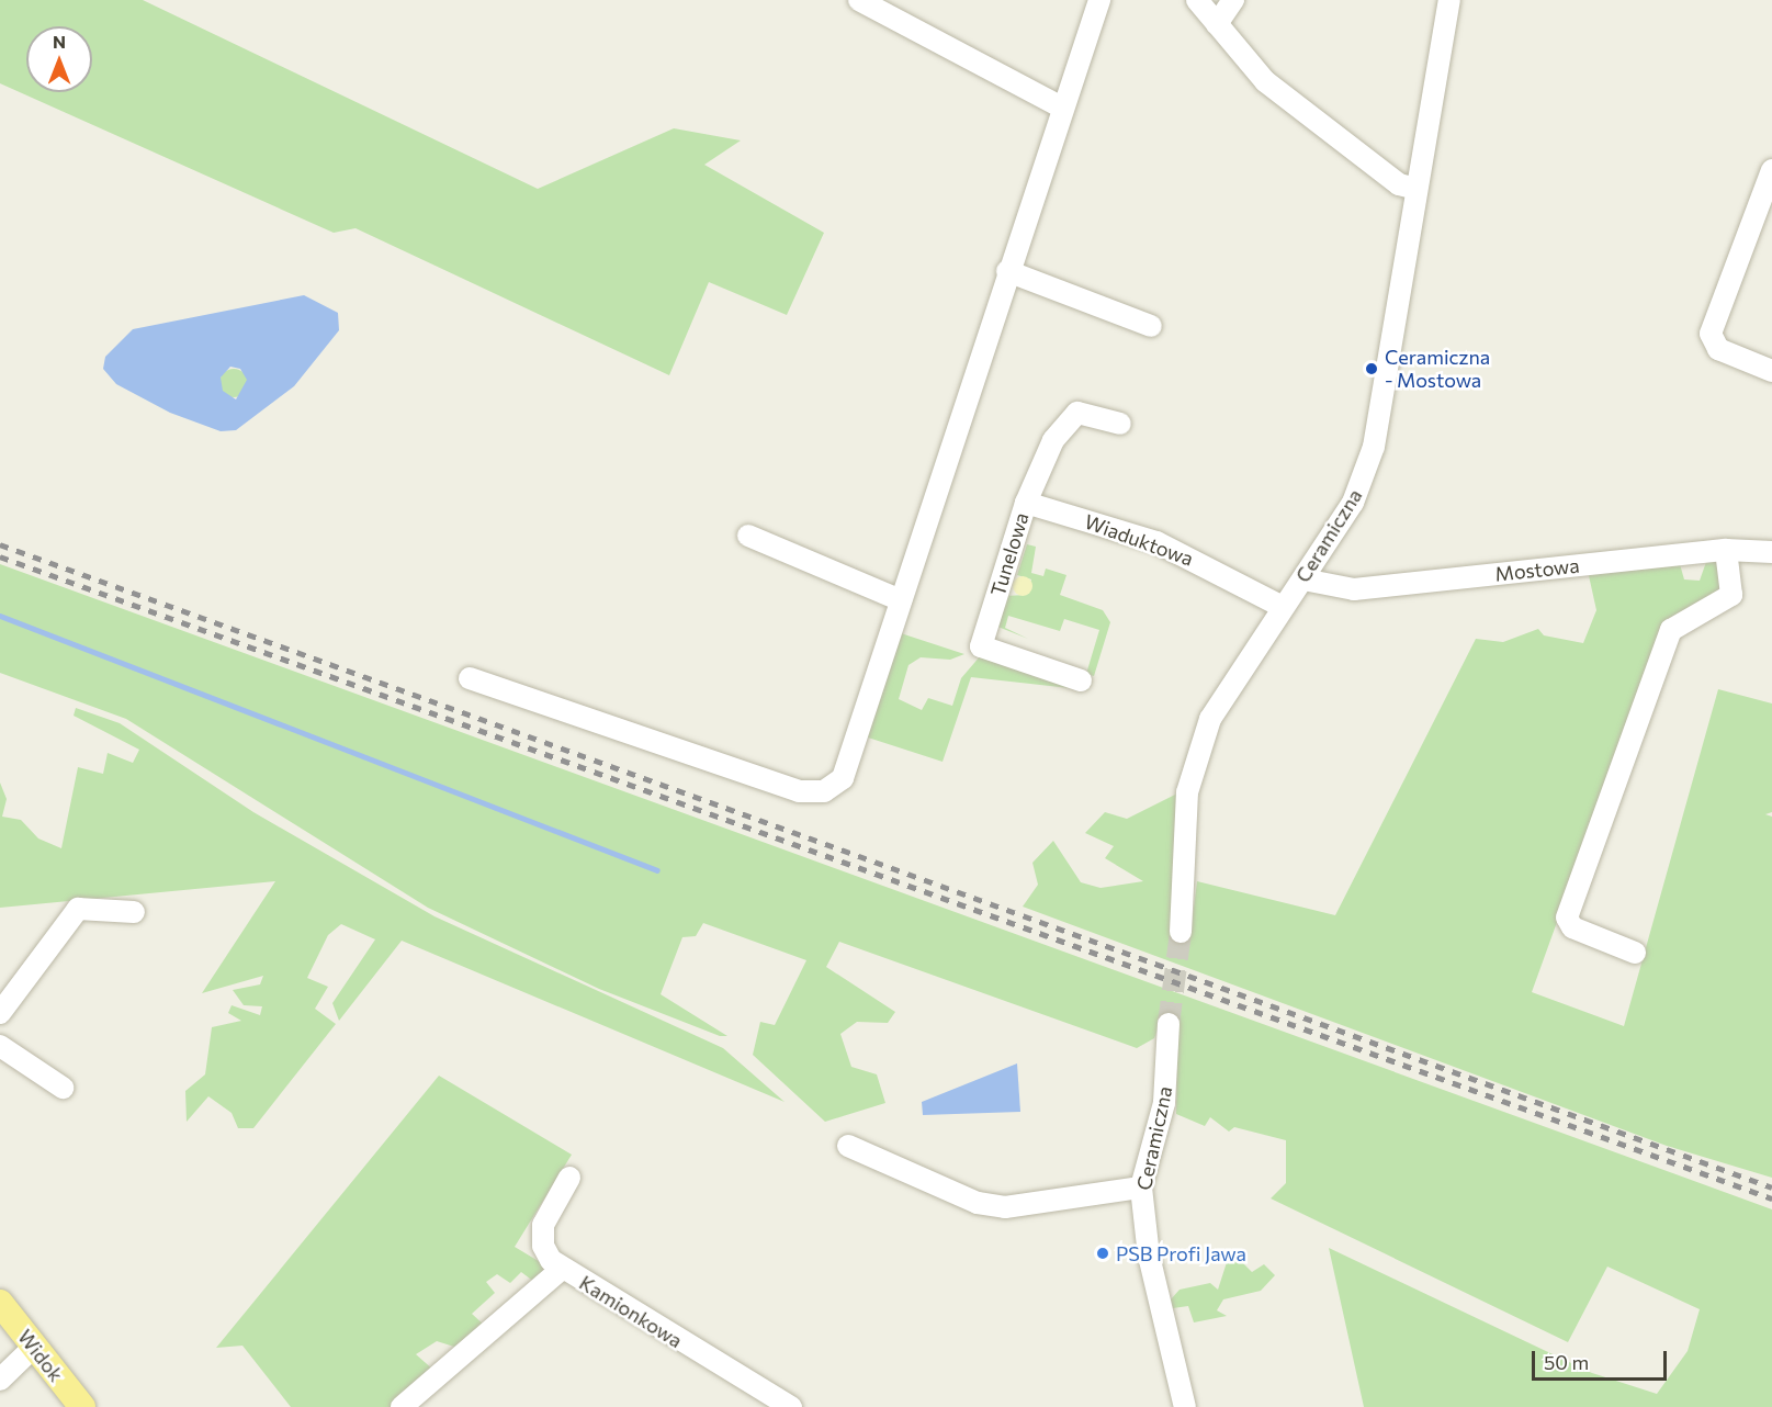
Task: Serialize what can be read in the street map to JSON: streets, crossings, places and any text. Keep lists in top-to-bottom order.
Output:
{
  "streets": {
    "main road": ["Widok"],
    "street": [
      "Ceramiczna",
      "Wiaduktowa",
      "Tunelowa",
      "Mostowa",
      "Kamionkowa"
    ]
  },
  "crossings": [
    ["Ceramiczna", "Wiaduktowa"],
    ["Ceramiczna", "Mostowa"],
    ["Wiaduktowa", "Tunelowa"]
  ],
  "places": ["Ceramiczna - Mostowa", "PSB Profi Jawa"],
  "scale_bar": "50 m",
  "north": "top"
}
